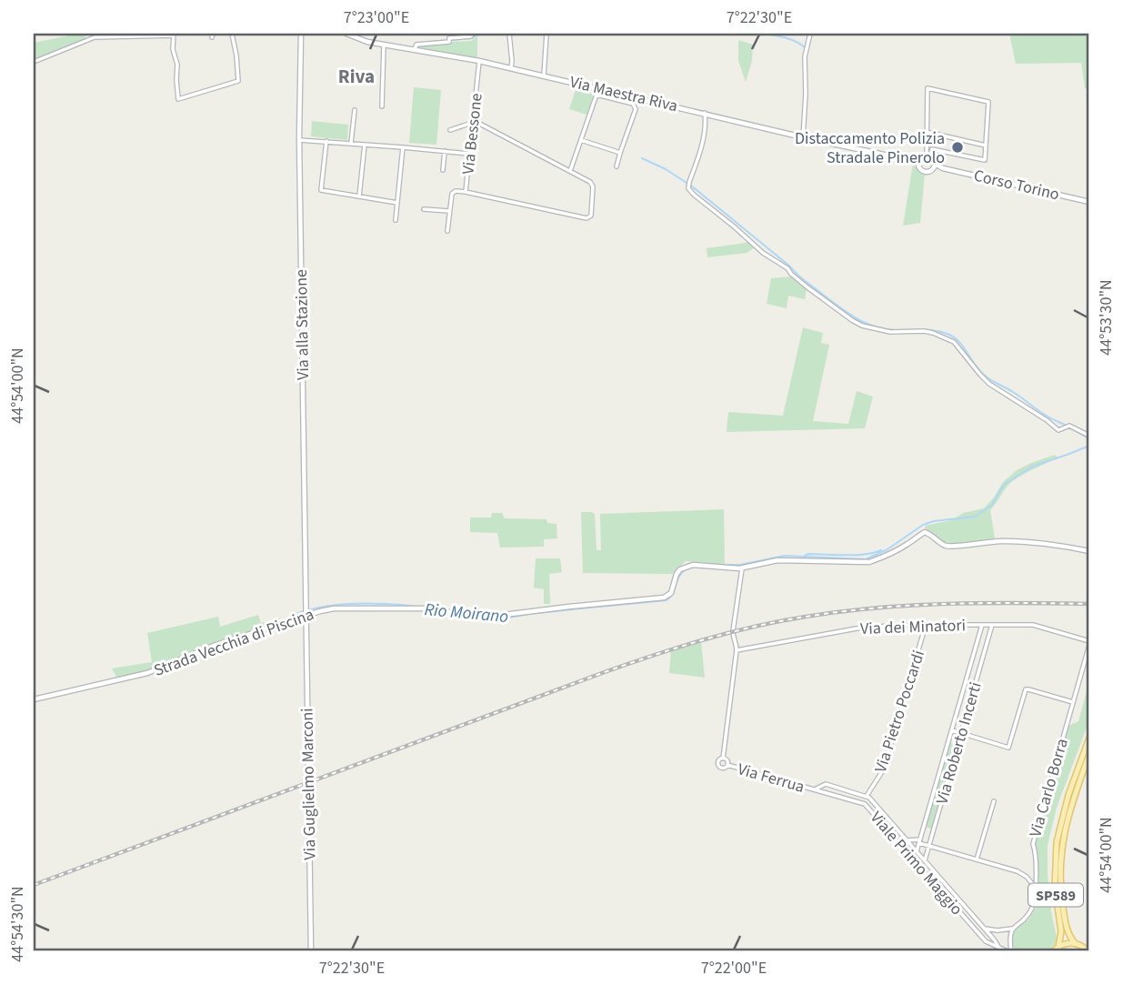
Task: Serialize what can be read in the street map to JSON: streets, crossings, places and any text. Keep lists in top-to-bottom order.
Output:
{
  "streets": {
    "main road": ["SP589"],
    "street": [
      "Via Maestra Riva",
      "Via Bessone",
      "Corso Torino",
      "Via alla Stazione",
      "Via dei Minatori",
      "Strada Vecchia di Piscina",
      "Via Pietro Poccardi",
      "Via Roberto Incerti",
      "Via Ferrua",
      "Via Guglielmo Marconi",
      "Via Carlo Borra",
      "Viale Primo Maggio"
    ]
  },
  "crossings": [
    ["Via Maestra Riva", "Via Bessone"],
    ["Via alla Stazione", "Strada Vecchia di Piscina"],
    ["Via alla Stazione", "Via Guglielmo Marconi"],
    ["Via dei Minatori", "Via Pietro Poccardi"],
    ["Via dei Minatori", "Via Roberto Incerti"],
    ["Via dei Minatori", "Via Carlo Borra"],
    ["Strada Vecchia di Piscina", "Via Guglielmo Marconi"],
    ["Via Pietro Poccardi", "Viale Primo Maggio"],
    ["Via Roberto Incerti", "Viale Primo Maggio"],
    ["Via Ferrua", "Viale Primo Maggio"]
  ],
  "districts": ["Riva"],
  "water": ["Rio Moirano"],
  "places": ["Distaccamento Polizia Stradale Pinerolo"],
  "coordinates": [
    "7°23'00\"E",
    "7°22'30\"E",
    "44°53'30\"N",
    "44°54'00\"N",
    "44°54'30\"N",
    "7°22'00\"E"
  ]
}
